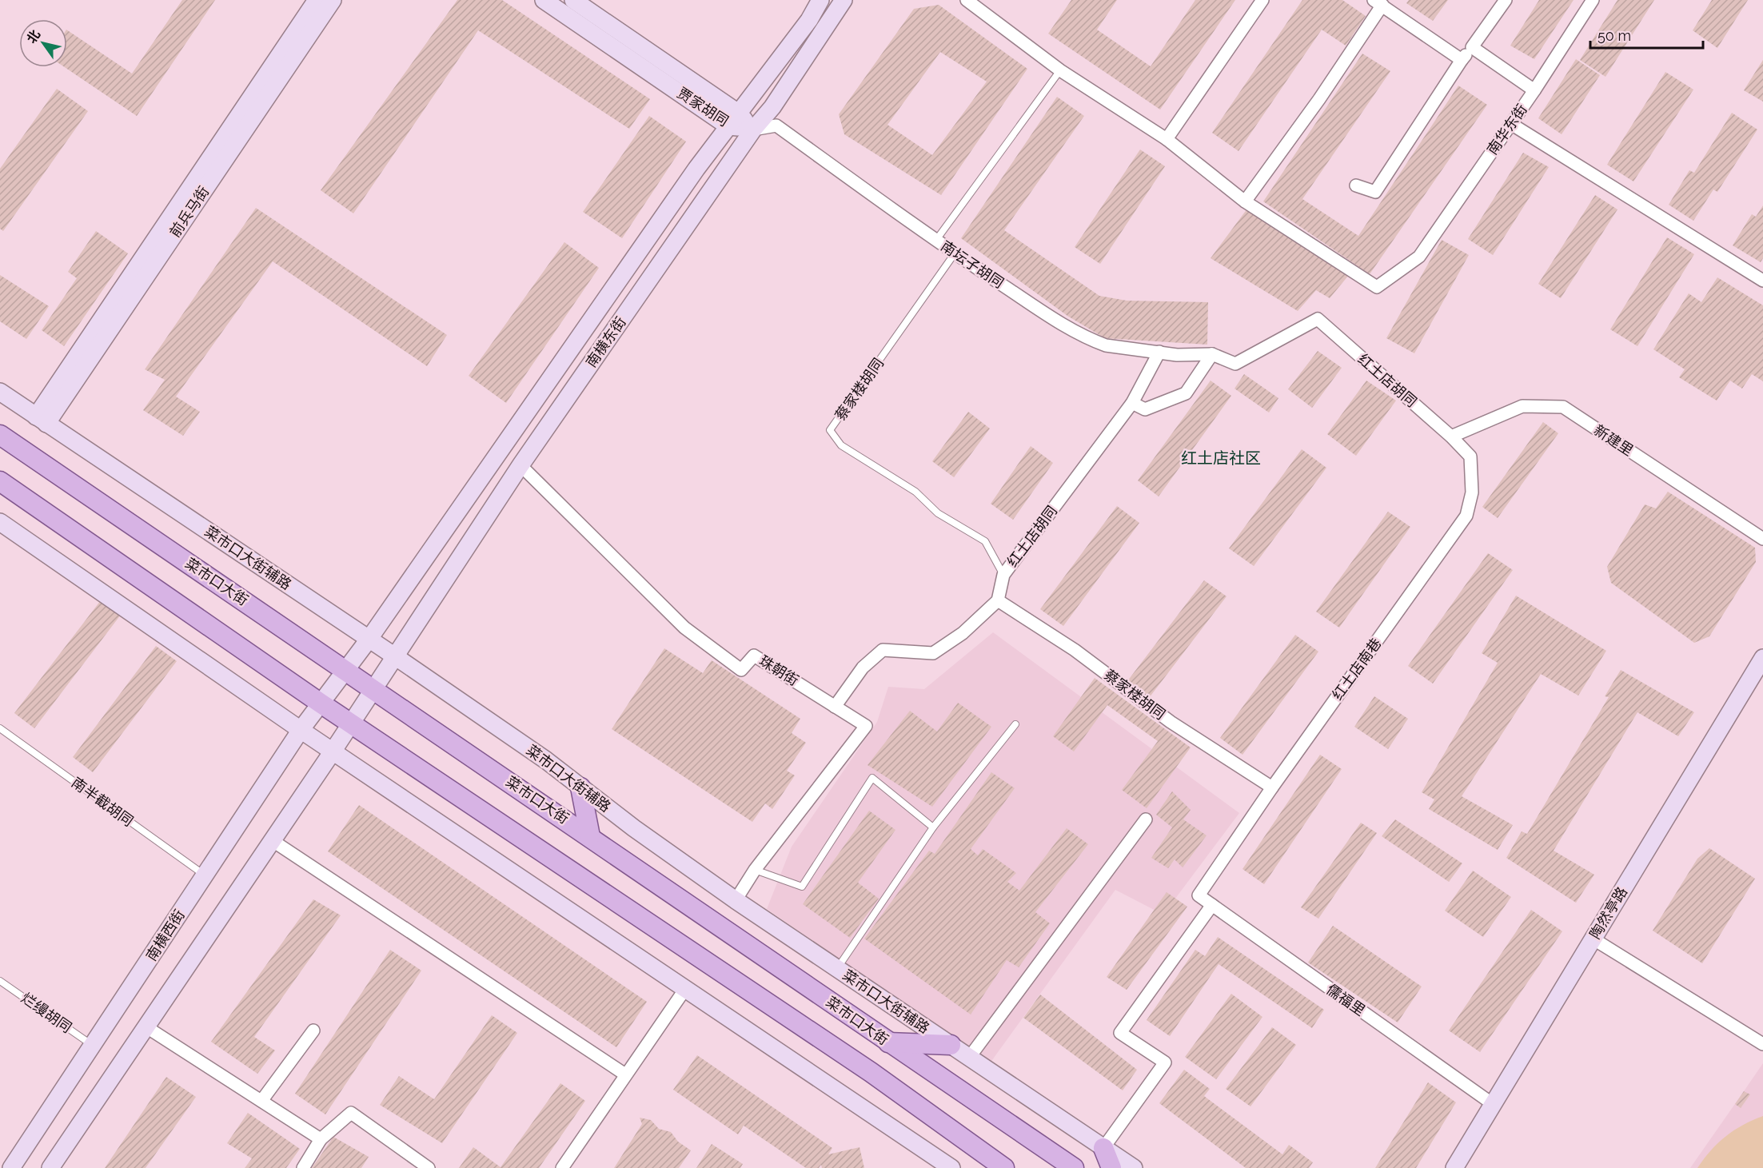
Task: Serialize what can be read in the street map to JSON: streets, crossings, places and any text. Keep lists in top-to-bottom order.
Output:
{
  "streets": {
    "main road": ["菜市口大街"],
    "street": [
      "贾家胡同",
      "南华东街",
      "前兵马街",
      "南坛子胡同",
      "南横东街",
      "红土店胡同",
      "蔡家楼胡同",
      "新建里",
      "菜市口大街辅路",
      "红土店南巷",
      "珠朝街",
      "陶然亭路",
      "南横西街",
      "儒福里"
    ],
    "lane": ["南半截胡同", "烂缦胡同"]
  },
  "crossings": [
    ["贾家胡同", "南坛子胡同"],
    ["贾家胡同", "南横东街"],
    ["前兵马街", "菜市口大街辅路"],
    ["南坛子胡同", "南横东街"],
    ["南坛子胡同", "红土店胡同"],
    ["南坛子胡同", "蔡家楼胡同"],
    ["南横东街", "菜市口大街辅路"],
    ["南横东街", "菜市口大街"],
    ["南横东街", "珠朝街"],
    ["南横东街", "南横西街"],
    ["红土店胡同", "蔡家楼胡同"],
    ["红土店胡同", "新建里"],
    ["红土店胡同", "红土店南巷"],
    ["蔡家楼胡同", "红土店南巷"],
    ["新建里", "红土店南巷"],
    ["菜市口大街辅路", "珠朝街"],
    ["红土店南巷", "儒福里"],
    ["南半截胡同", "南横西街"],
    ["陶然亭路", "儒福里"],
    ["南横西街", "烂缦胡同"]
  ],
  "districts": ["红土店社区"],
  "scale_bar": "50 m",
  "north": "top left"
}
